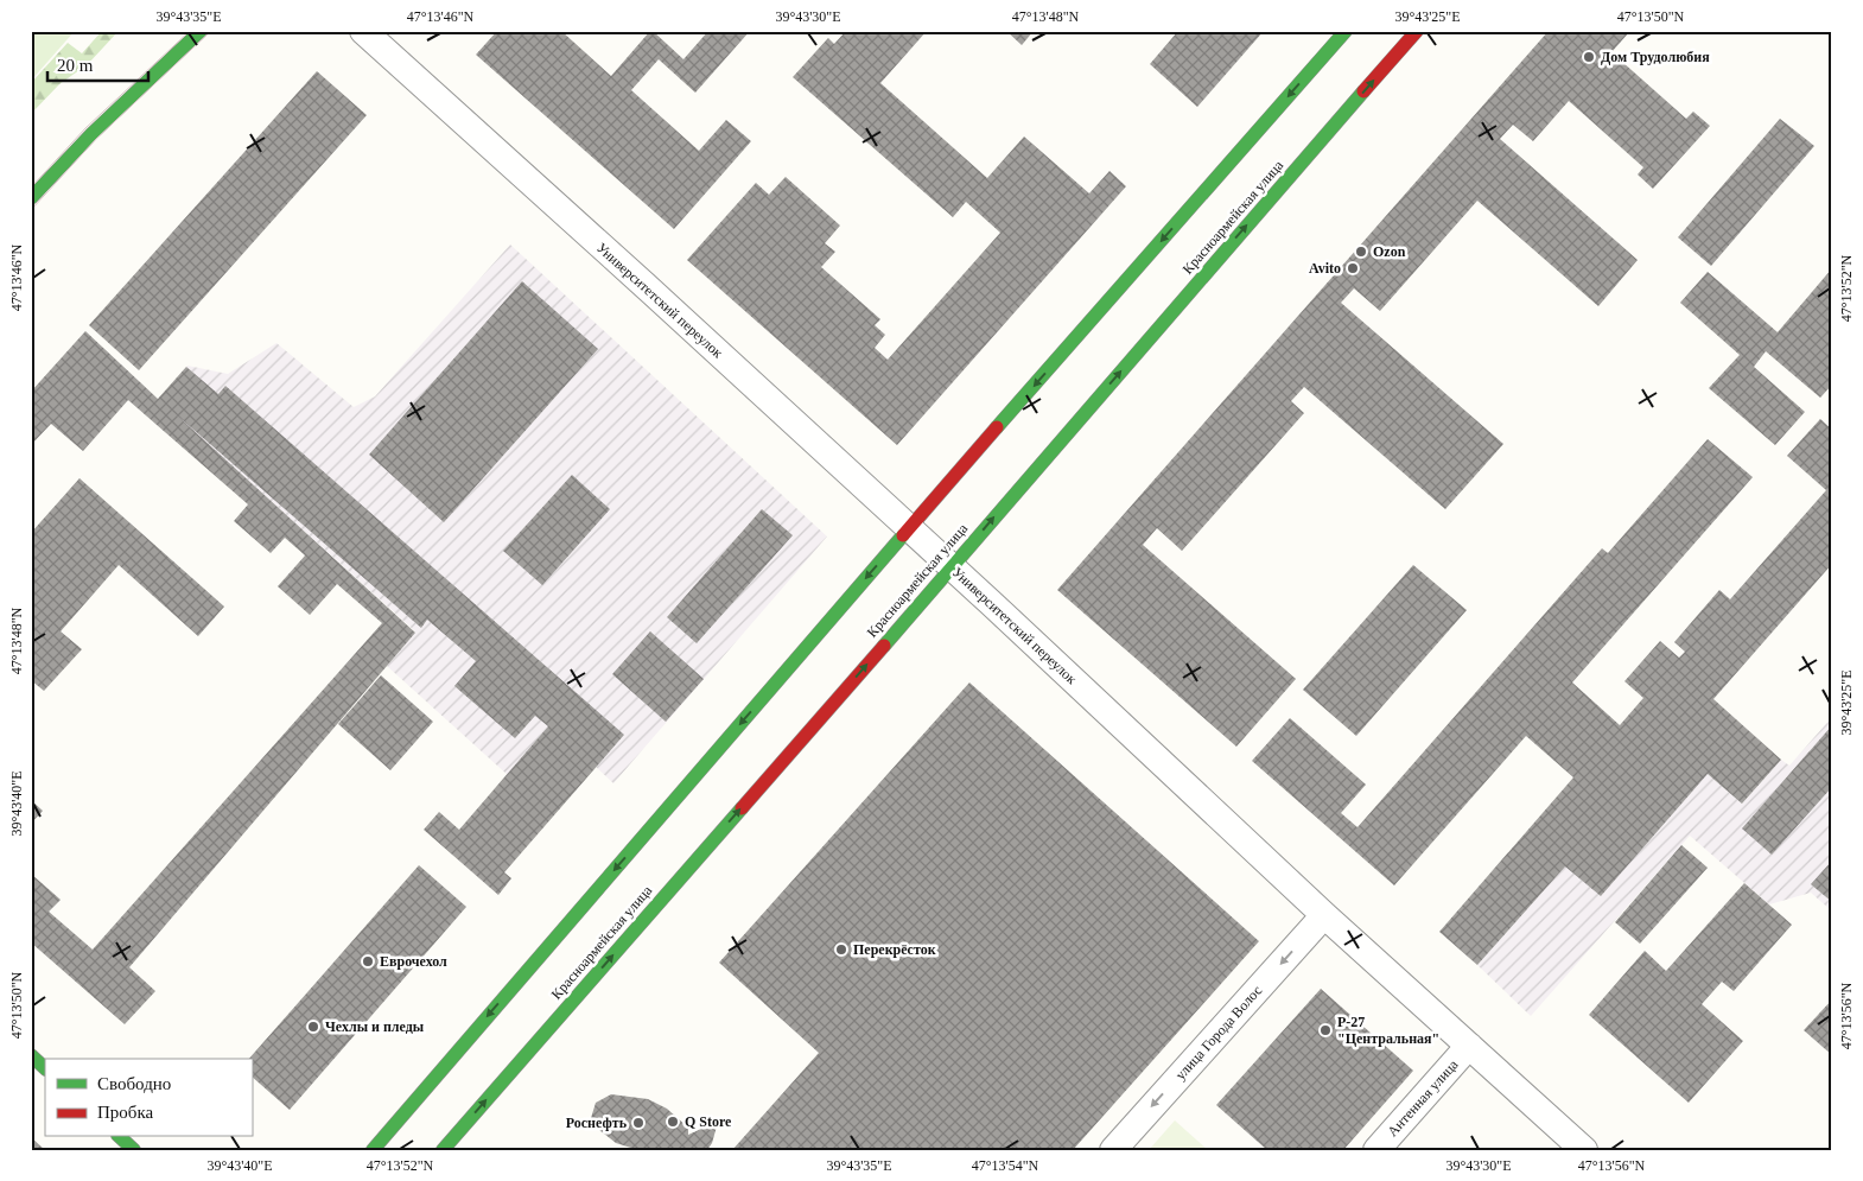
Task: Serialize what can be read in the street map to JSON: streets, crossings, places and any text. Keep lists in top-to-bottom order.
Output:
{
  "streets": {
    "main road": ["Красноармейская улица"],
    "street": ["Университетский переулок", "улица Города Волос", "Антенная улица"]
  },
  "crossings": [
    ["Красноармейская улица", "Университетский переулок"],
    ["Университетский переулок", "улица Города Волос"],
    ["Университетский переулок", "Антенная улица"]
  ],
  "one_way": ["улица Города Волос"],
  "places": [
    "Дом Трудолюбия",
    "Ozon",
    "Avito",
    "Перекрёсток",
    "Еврочехол",
    "Чехлы и пледы",
    "Р-27 \"Центральная\"",
    "Q Store",
    "Роснефть"
  ],
  "legend": ["Свободно", "Пробка"],
  "scale_bar": "20 m",
  "coordinates": [
    "39°43'35\"E",
    "47°13'46\"N",
    "39°43'30\"E",
    "47°13'48\"N",
    "39°43'25\"E",
    "47°13'50\"N",
    "47°13'52\"N",
    "39°43'40\"E",
    "47°13'56\"N",
    "47°13'54\"N"
  ]
}
